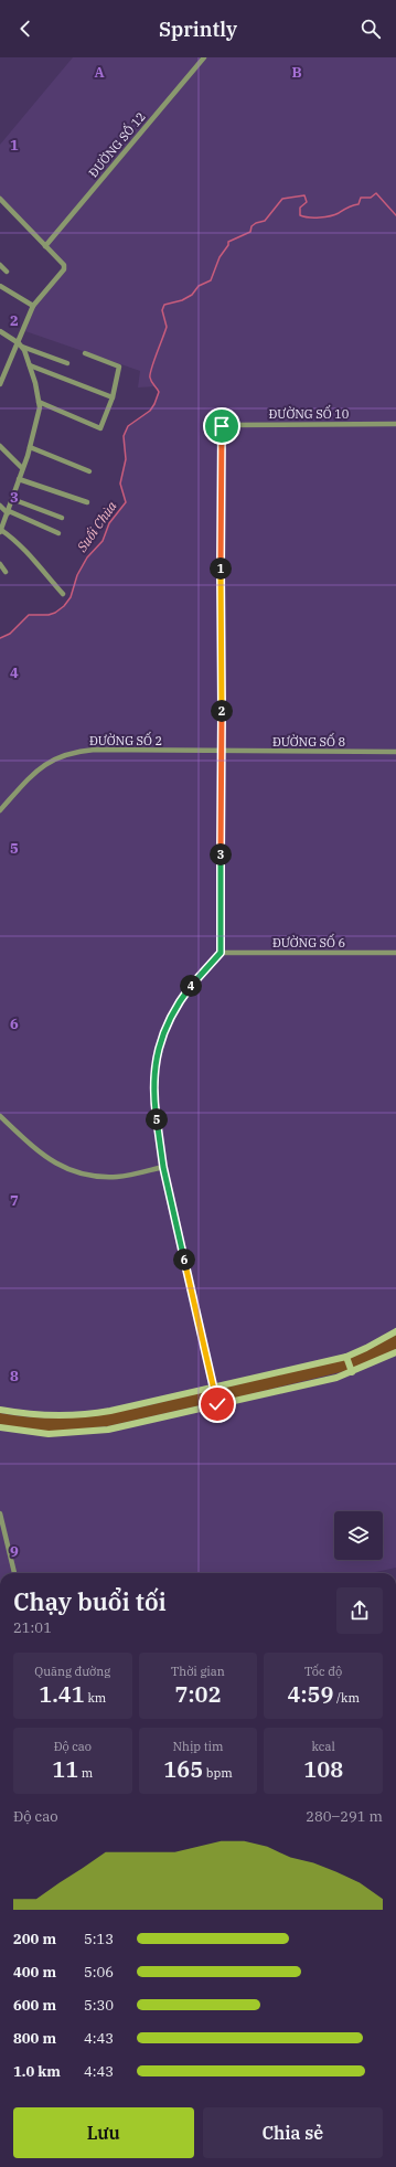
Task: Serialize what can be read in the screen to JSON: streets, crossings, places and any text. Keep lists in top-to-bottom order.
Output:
{
  "streets": {
    "street": [
      "ĐƯỜNG SỐ 12",
      "ĐƯỜNG SỐ 10",
      "ĐƯỜNG SỐ 2",
      "ĐƯỜNG SỐ 8",
      "ĐƯỜNG SỐ 6"
    ]
  },
  "crossings": [
    ["ĐƯỜNG SỐ 10", "ĐƯỜNG SỐ 2"],
    ["ĐƯỜNG SỐ 10", "ĐƯỜNG SỐ 8"],
    ["ĐƯỜNG SỐ 2", "ĐƯỜNG SỐ 8"]
  ],
  "water": ["Suối Chùa"],
  "page": {
    "header": "Sprintly",
    "pins": [
      "1",
      "2",
      "3",
      "4",
      "5",
      "6"
    ],
    "heading": ["Chạy buổi tối", "21:01"],
    "stats": [
      ["Quãng đường", "1.41 km"],
      ["Thời gian", "7:02"],
      ["Tốc độ", "4:59 /km"],
      ["Độ cao", "11 m"],
      ["Nhịp tim", "165 bpm"],
      ["kcal", "108"]
    ],
    "chart": ["Độ cao", "280–291 m"],
    "list": [
      {
        "name": "200 m",
        "note": "5:13"
      },
      {
        "name": "400 m",
        "note": "5:06"
      },
      {
        "name": "600 m",
        "note": "5:30"
      },
      {
        "name": "800 m",
        "note": "4:43"
      },
      {
        "name": "1.0 km",
        "note": "4:43"
      }
    ],
    "buttons": ["Lưu", "Chia sẻ"]
  },
  "grid": {
    "columns": ["A", "B"],
    "rows": [
      "1",
      "2",
      "3",
      "4",
      "5",
      "6",
      "7",
      "8",
      "9"
    ]
  }
}
